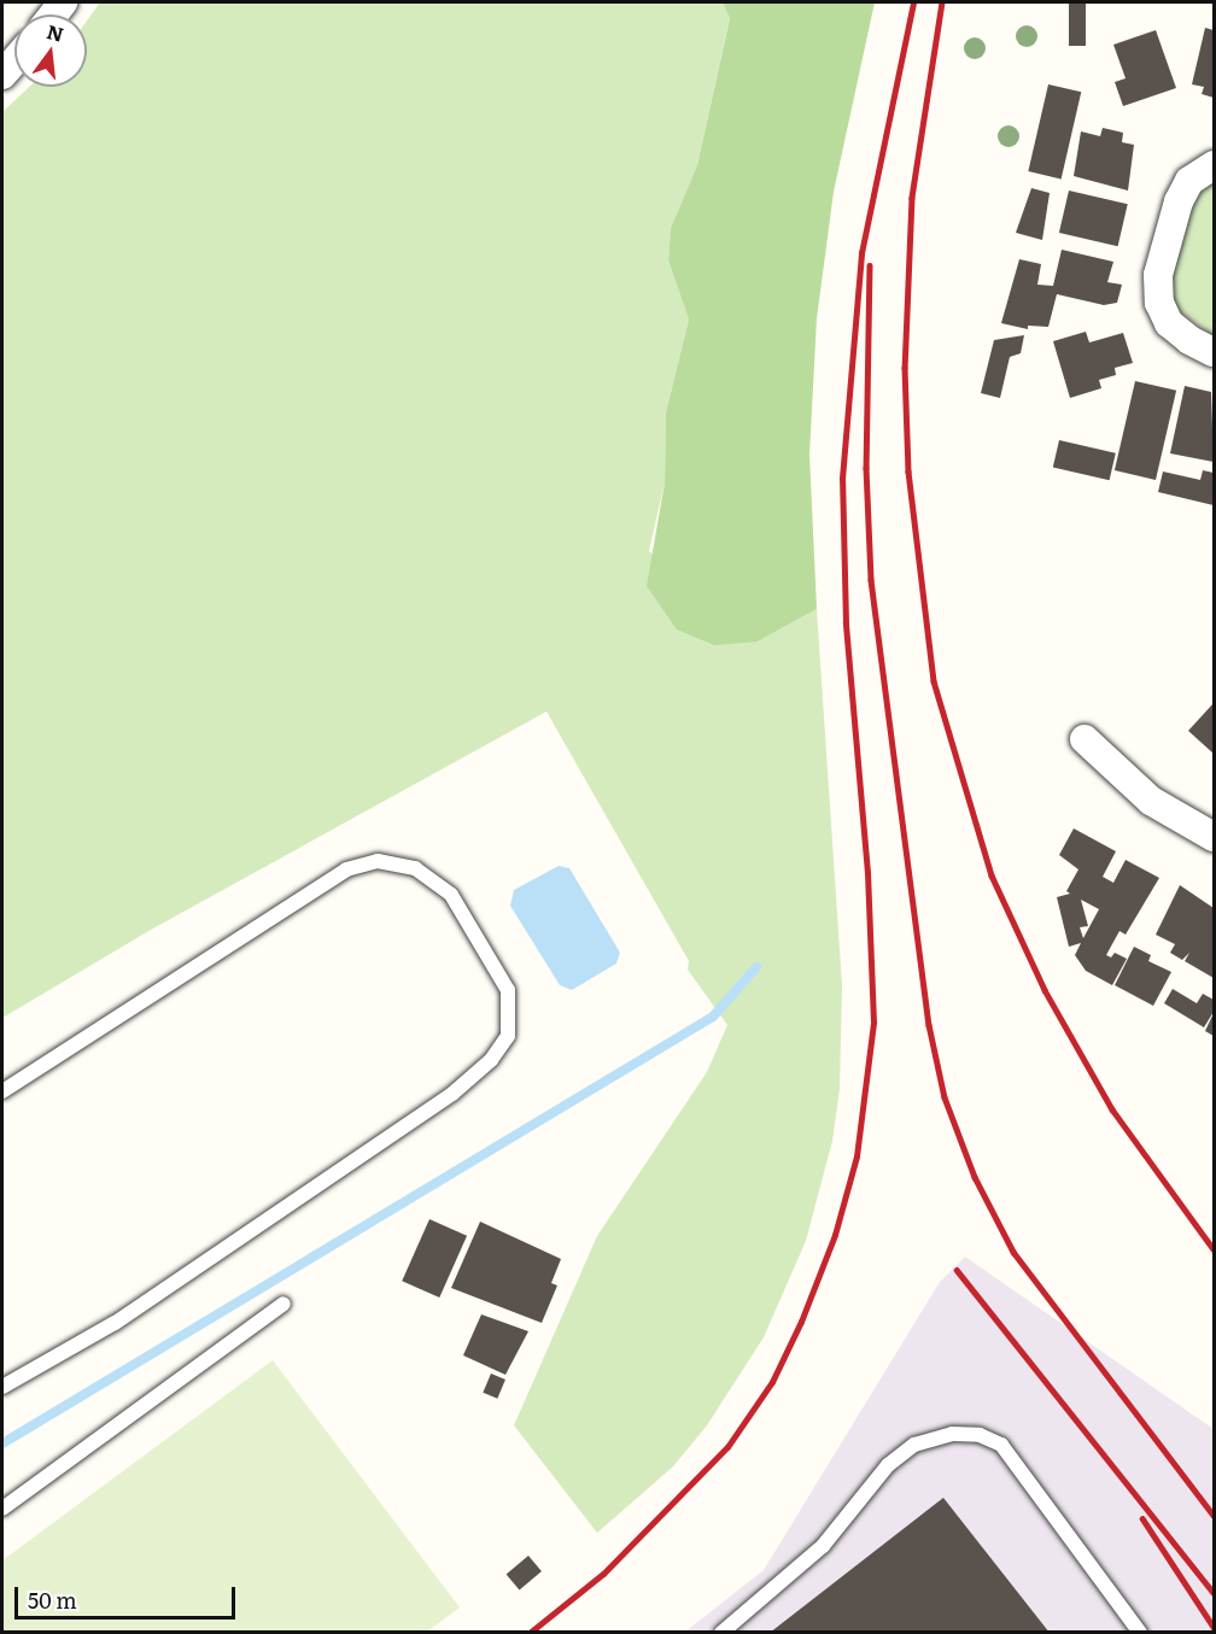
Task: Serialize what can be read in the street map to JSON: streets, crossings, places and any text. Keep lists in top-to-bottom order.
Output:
{
  "scale_bar": "50 m",
  "north": "top"
}
